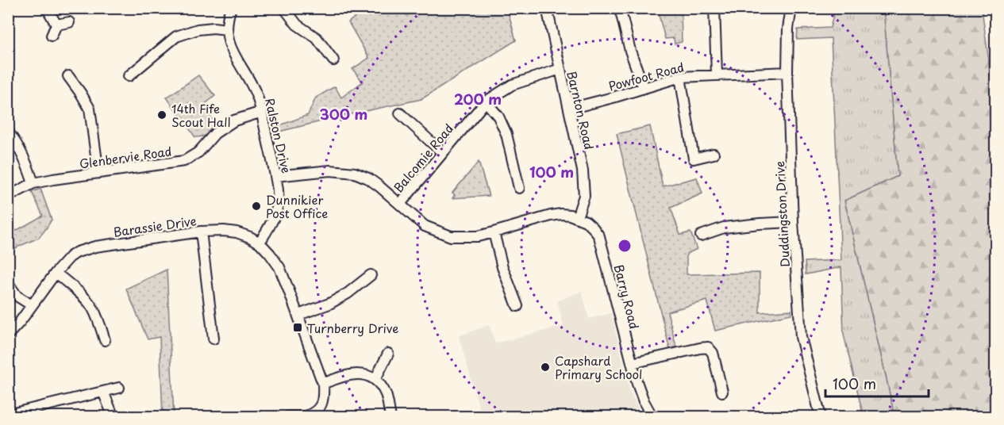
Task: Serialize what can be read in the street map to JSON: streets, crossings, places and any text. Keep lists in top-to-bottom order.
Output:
{
  "streets": {
    "street": [
      "Powfoot Road",
      "Barnton Road",
      "Ralston Drive",
      "Glenbervie Road",
      "Balcomie Road",
      "Duddingston Drive",
      "Barassie Drive",
      "Barry Road"
    ]
  },
  "crossings": [
    ["Powfoot Road", "Barnton Road"],
    ["Powfoot Road", "Duddingston Drive"],
    ["Barnton Road", "Balcomie Road"],
    ["Barnton Road", "Barry Road"],
    ["Ralston Drive", "Glenbervie Road"],
    ["Ralston Drive", "Barassie Drive"]
  ],
  "places": {
    "other": ["14th Fife Scout Hall", "Dunnikier Post Office", "Capshard Primary School"],
    "transit": ["Turnberry Drive"]
  },
  "scale_bar": "100 m",
  "rings": ["200 m", "300 m", "100 m"]
}
